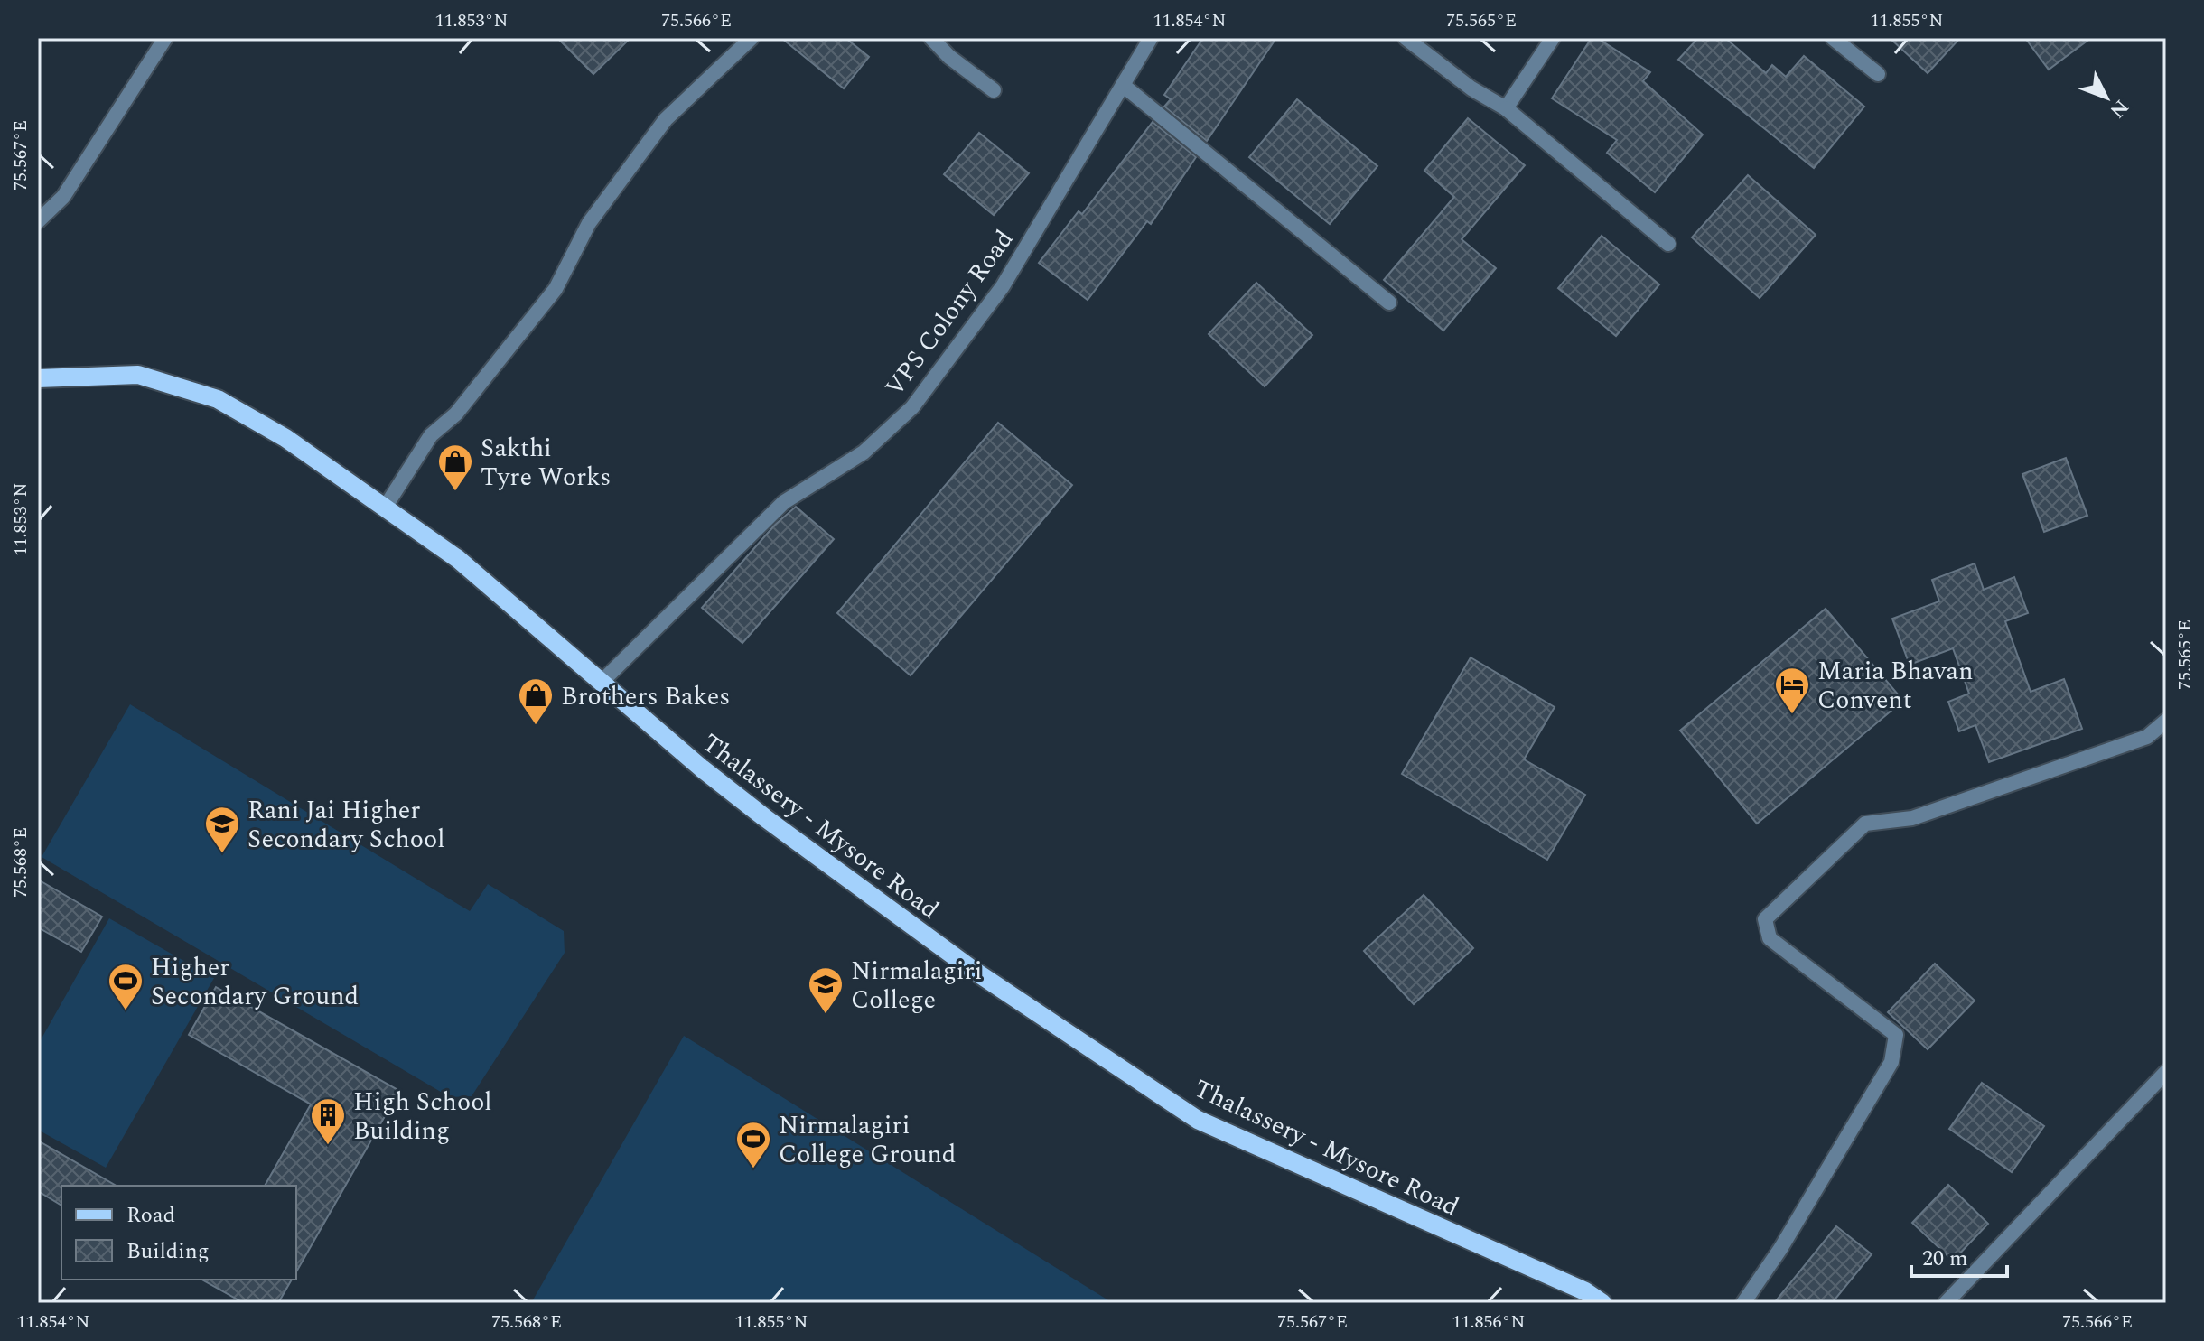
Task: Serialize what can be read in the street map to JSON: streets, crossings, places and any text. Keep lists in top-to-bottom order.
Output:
{
  "streets": {
    "main road": ["Thalassery - Mysore Road"],
    "street": ["VPS Colony Road"]
  },
  "crossings": [
    ["VPS Colony Road", "Thalassery - Mysore Road"]
  ],
  "places": {
    "shop": ["Sakthi Tyre Works", "Brothers Bakes"],
    "hotel": ["Maria Bhavan Convent"],
    "school or university": ["Rani Jai Higher Secondary School", "Nirmalagiri College"],
    "sports": ["Higher Secondary Ground", "Nirmalagiri College Ground"],
    "building": ["High School Building"]
  },
  "legend": ["Road", "Building"],
  "scale_bar": "20 m",
  "north": "bottom right",
  "coordinates": [
    "11.853°N",
    "75.566°E",
    "11.854°N",
    "75.565°E",
    "11.855°N",
    "75.567°E",
    "75.568°E",
    "11.856°N"
  ]
}
